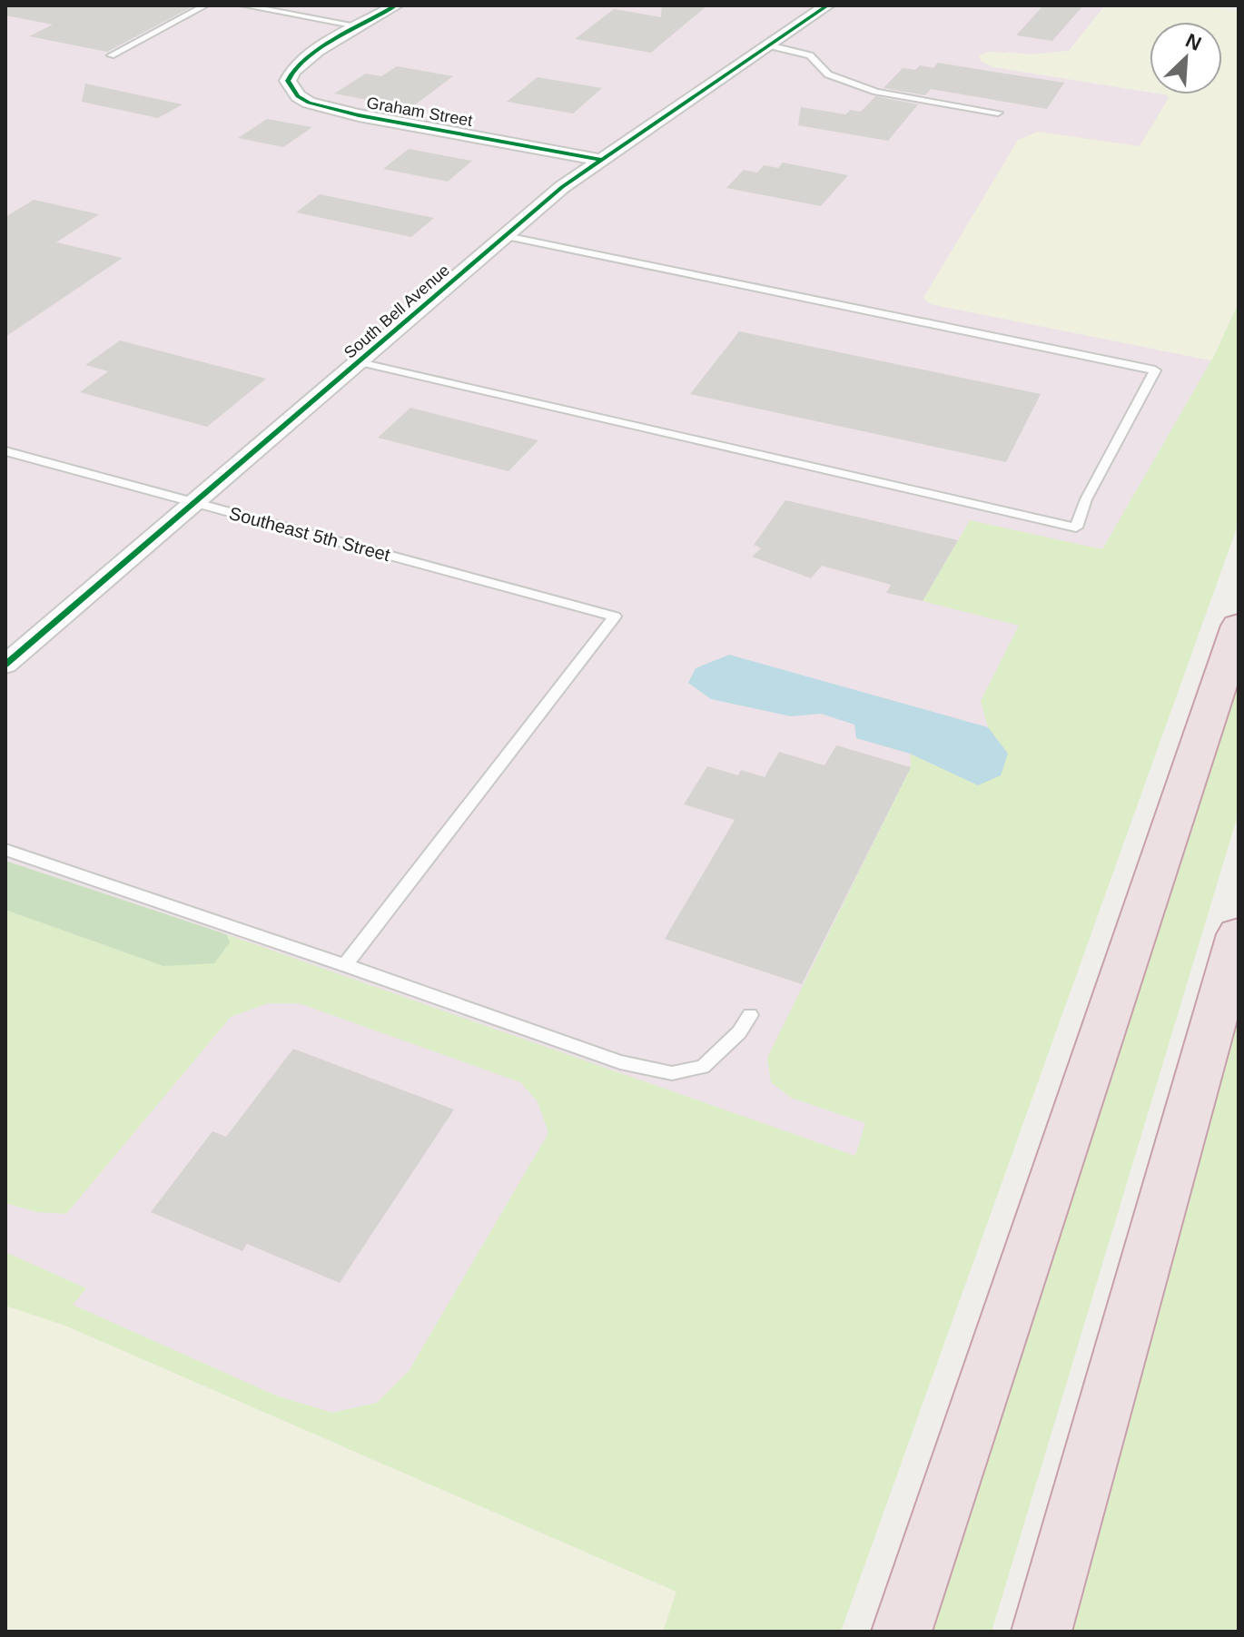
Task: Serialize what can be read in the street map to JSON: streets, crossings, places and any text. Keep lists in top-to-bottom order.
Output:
{
  "streets": {
    "street": ["Graham Street", "South Bell Avenue"],
    "lane": ["Southeast 5th Street"]
  },
  "crossings": [
    ["Graham Street", "South Bell Avenue"],
    ["South Bell Avenue", "Southeast 5th Street"]
  ],
  "north": "top right"
}
